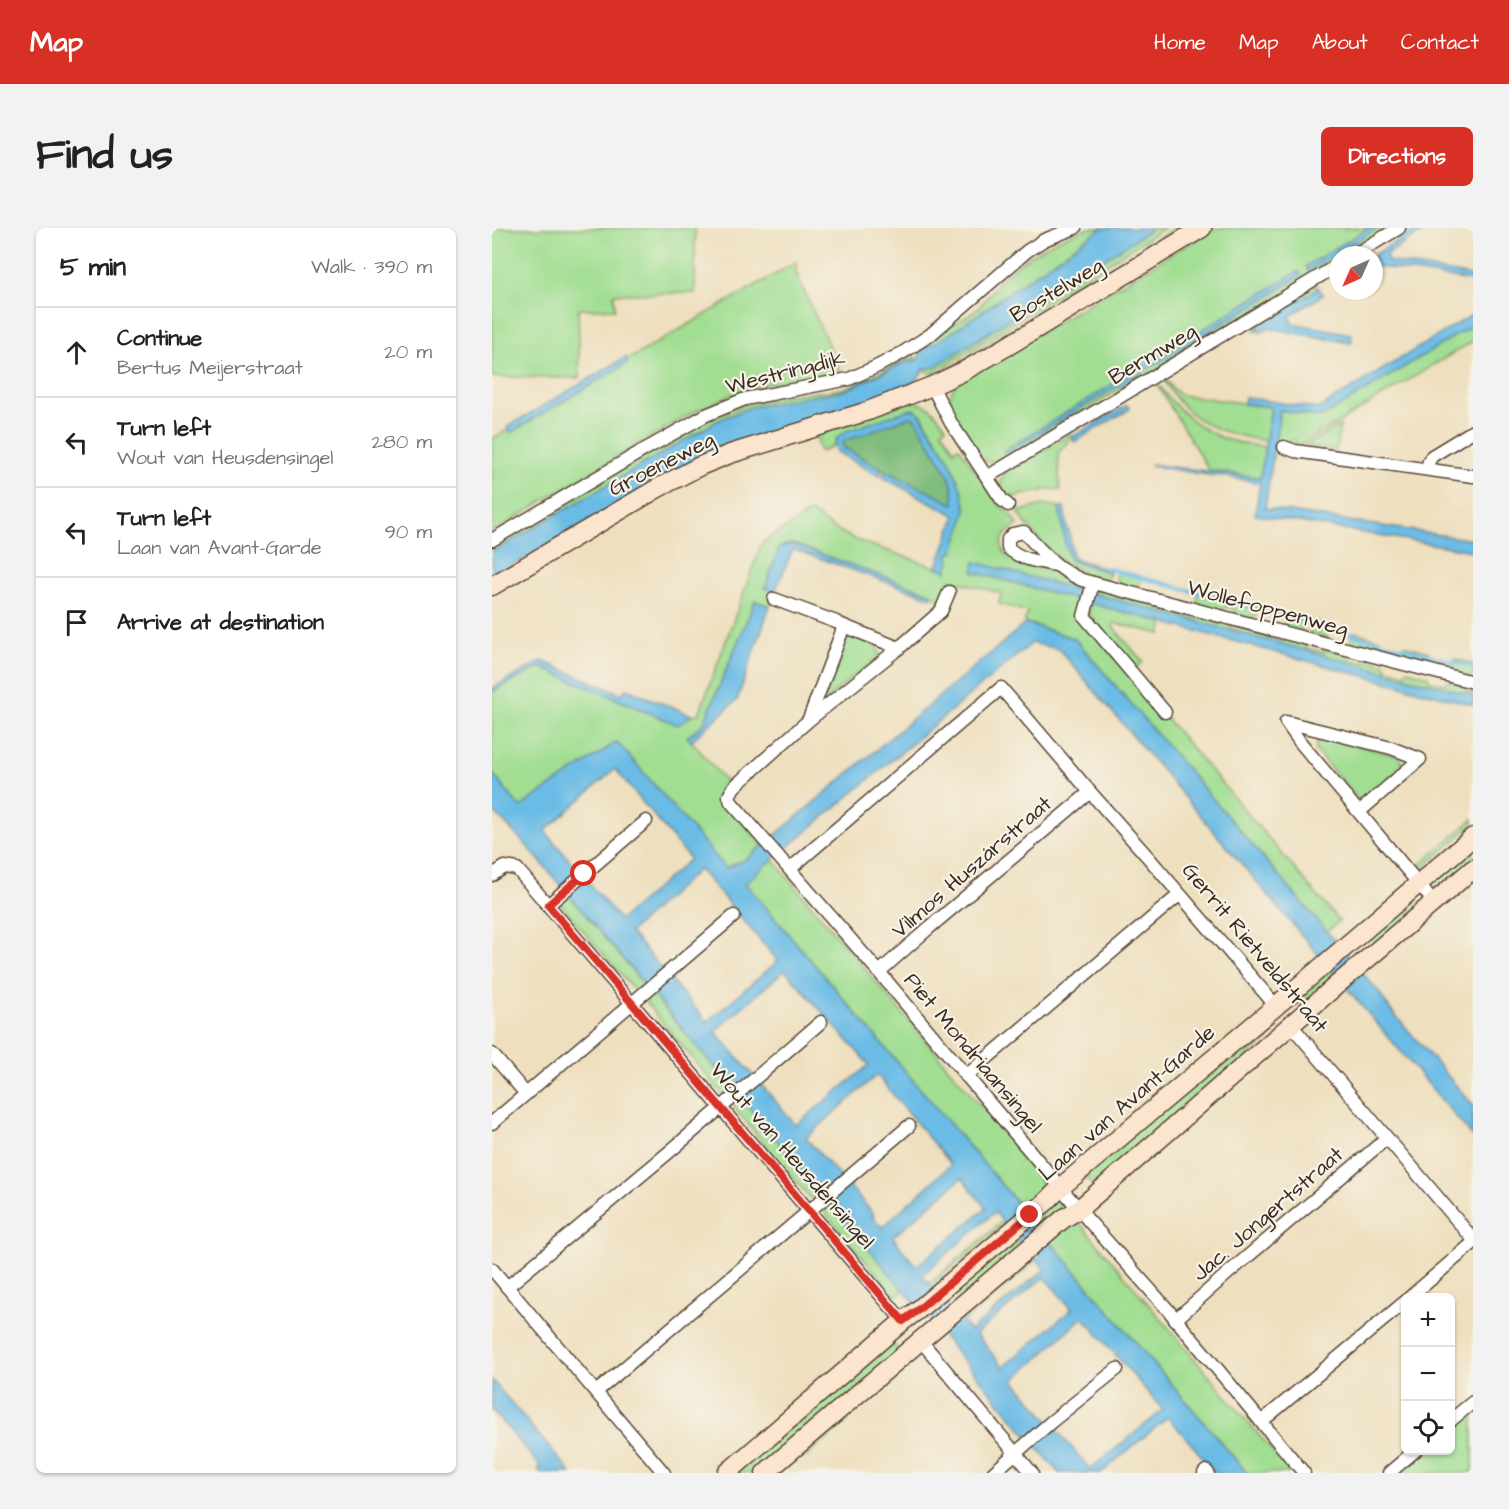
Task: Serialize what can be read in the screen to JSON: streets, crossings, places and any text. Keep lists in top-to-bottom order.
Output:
{
  "streets": {
    "street": [
      "Bostelweg",
      "Bermweg",
      "Westringdijk",
      "Groeneweg",
      "Wollefoppenweg",
      "Vilmos Huszárstraat",
      "Gerrit Rietveldstraat",
      "Piet Mondriaansingel",
      "Laan van Avant-Garde",
      "Wout van Heusdensingel",
      "Jac. Jongertstraat"
    ]
  },
  "crossings": [
    ["Bostelweg", "Groeneweg"],
    ["Vilmos Huszárstraat", "Gerrit Rietveldstraat"],
    ["Vilmos Huszárstraat", "Piet Mondriaansingel"],
    ["Gerrit Rietveldstraat", "Piet Mondriaansingel"],
    ["Gerrit Rietveldstraat", "Laan van Avant-Garde"],
    ["Gerrit Rietveldstraat", "Jac. Jongertstraat"],
    ["Piet Mondriaansingel", "Laan van Avant-Garde"],
    ["Piet Mondriaansingel", "Jac. Jongertstraat"],
    ["Laan van Avant-Garde", "Wout van Heusdensingel"]
  ],
  "north": "bottom left",
  "page": {
    "header": "Map",
    "nav": [
      "Home",
      "Map",
      "About",
      "Contact"
    ],
    "title": "Find us",
    "buttons": "Directions",
    "heading": ["5 min", "Walk · 390 m"],
    "list": [
      ["Continue", "Bertus Meijerstraat", "20 m"],
      ["Turn left", "Wout van Heusdensingel", "280 m"],
      ["Turn left", "Laan van Avant-Garde", "90 m"],
      "Arrive at destination"
    ],
    "map_buttons": ["+", "−"]
  }
}
